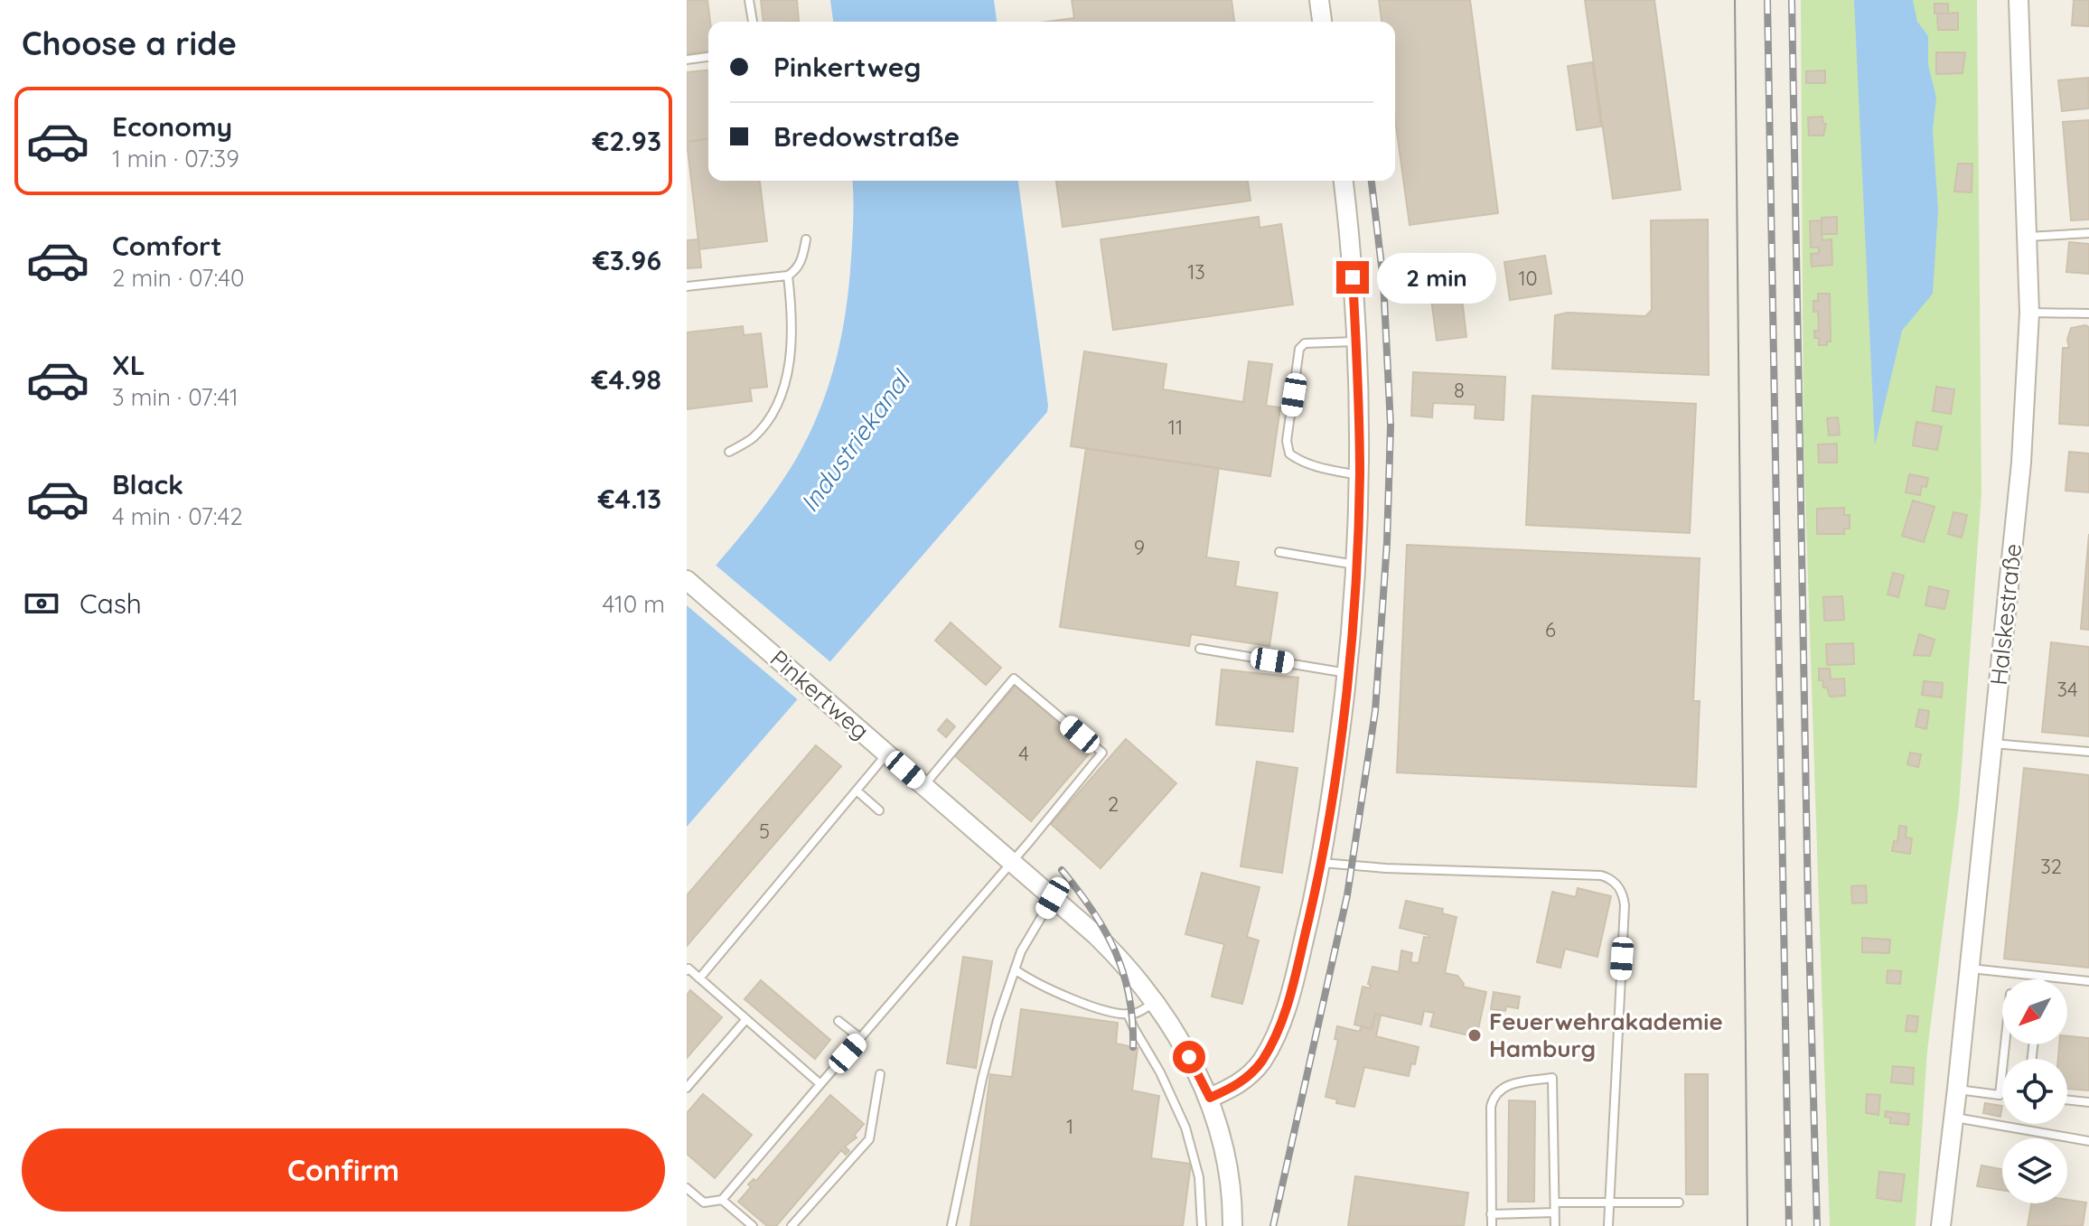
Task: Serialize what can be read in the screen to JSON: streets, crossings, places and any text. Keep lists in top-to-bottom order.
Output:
{
  "streets": {
    "street": ["Halskestraße", "Pinkertweg"]
  },
  "water": ["Industriekanal"],
  "places": ["Feuerwehrakademie Hamburg"],
  "house_numbers": [
    "13",
    "10",
    "8",
    "11",
    "9",
    "6",
    "34",
    "4",
    "2",
    "5",
    "32",
    "1"
  ],
  "north": "bottom left",
  "page": {
    "heading": "Choose a ride",
    "banner": ["Pinkertweg", "Bredowstraße"],
    "list": [
      {
        "name": "Economy",
        "note": "1 min · 07:39",
        "value": "€2.93"
      },
      {
        "name": "Comfort",
        "note": "2 min · 07:40",
        "value": "€3.96"
      },
      {
        "name": "XL",
        "note": "3 min · 07:41",
        "value": "€4.98"
      },
      {
        "name": "Black",
        "note": "4 min · 07:42",
        "value": "€4.13"
      }
    ],
    "bubble": "2 min",
    "pay": ["Cash", "410 m"],
    "buttons": "Confirm"
  }
}
